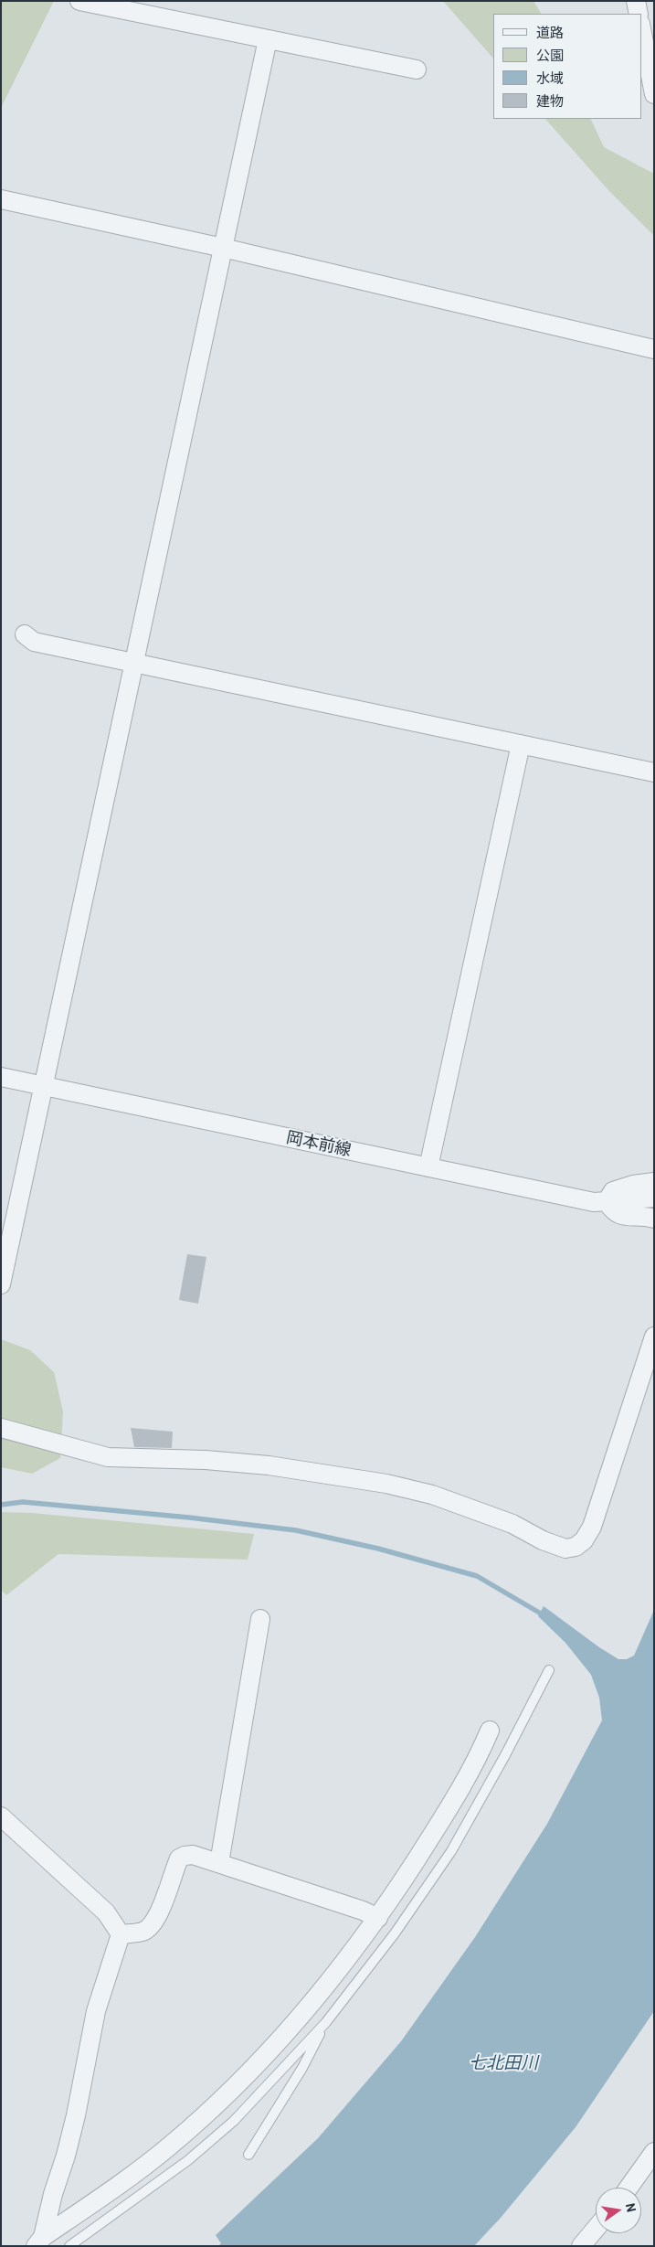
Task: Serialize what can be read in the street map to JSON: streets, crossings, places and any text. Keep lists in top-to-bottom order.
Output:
{
  "streets": {
    "street": ["岡本前線"]
  },
  "water": ["七北田川"],
  "legend": [
    "道路",
    "公園",
    "水域",
    "建物"
  ],
  "north": "right"
}
